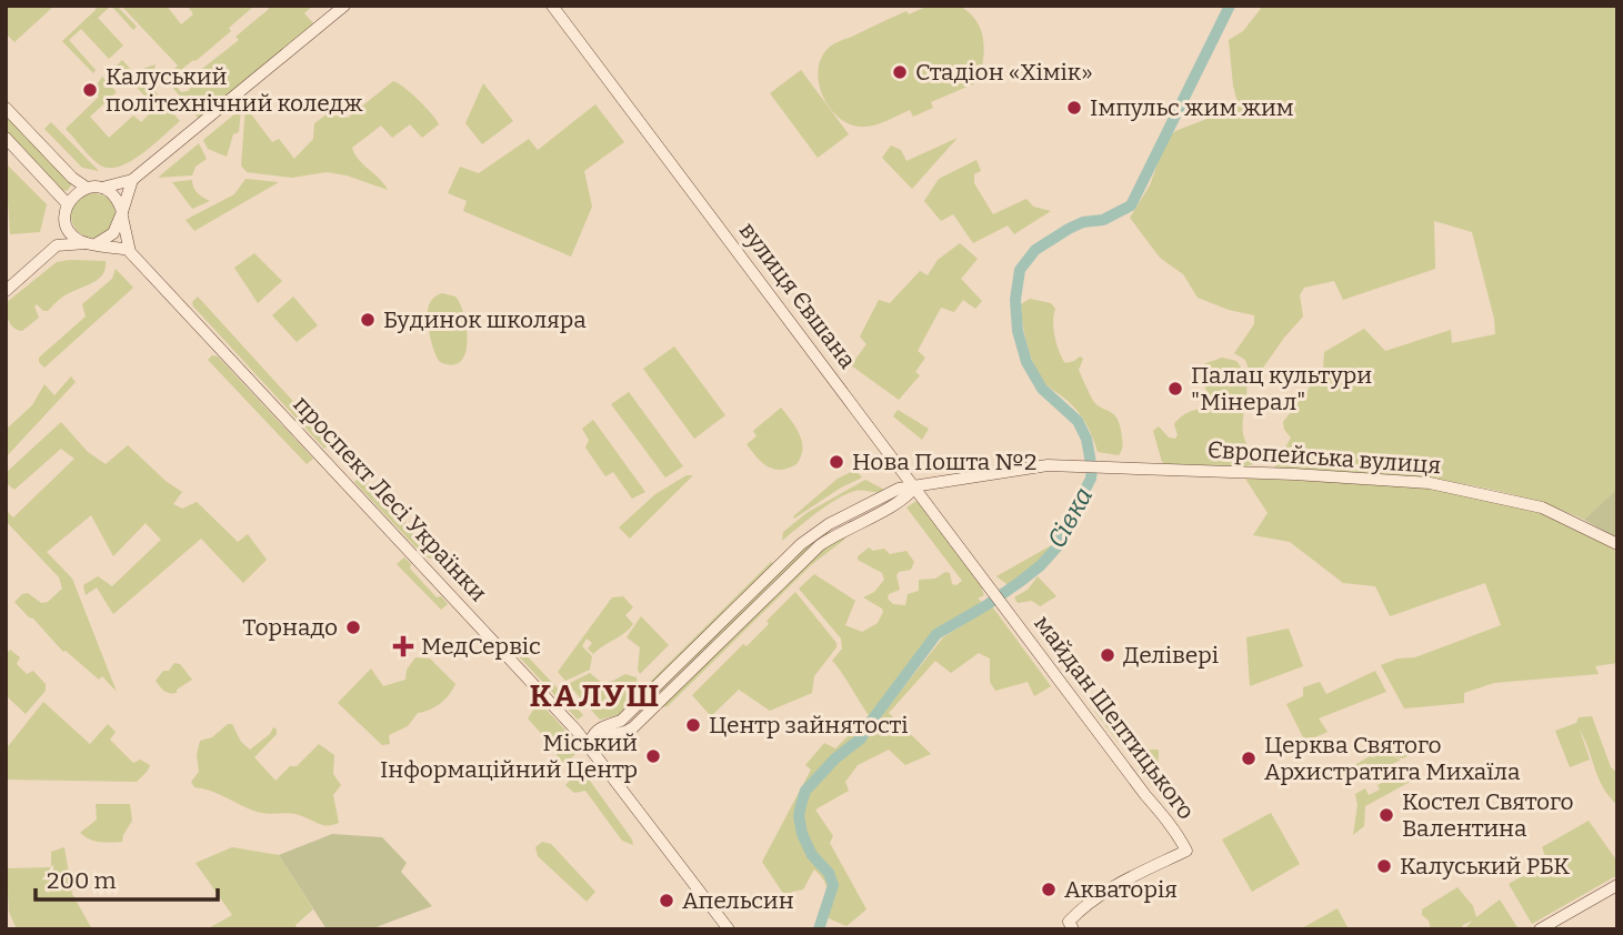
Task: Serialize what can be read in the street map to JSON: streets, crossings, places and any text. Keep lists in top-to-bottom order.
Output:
{
  "streets": {
    "main road": [
      "вулиця Євшана",
      "Європейська вулиця",
      "проспект Лесі Українки",
      "майдан Шептицького"
    ]
  },
  "crossings": [
    ["вулиця Євшана", "Європейська вулиця"],
    ["вулиця Євшана", "майдан Шептицького"],
    ["Європейська вулиця", "проспект Лесі Українки"]
  ],
  "districts": ["КАЛУШ"],
  "water": ["Сівка"],
  "places": {
    "other": [
      "Стадіон «Хімік»",
      "Калуський політехнічний коледж",
      "Імпульс жим жим",
      "Будинок школяра",
      "Палац культури \"Мінерал\"",
      "Нова Пошта №2",
      "Торнадо",
      "Делівері",
      "Центр зайнятості",
      "Міський Інформаційний Центр",
      "Церква Святого Архистратига Михаїла",
      "Костел Святого Валентина",
      "Калуський РБК",
      "Акваторія",
      "Апельсин"
    ],
    "health": ["МедСервіс"]
  },
  "scale_bar": "200 m"
}
